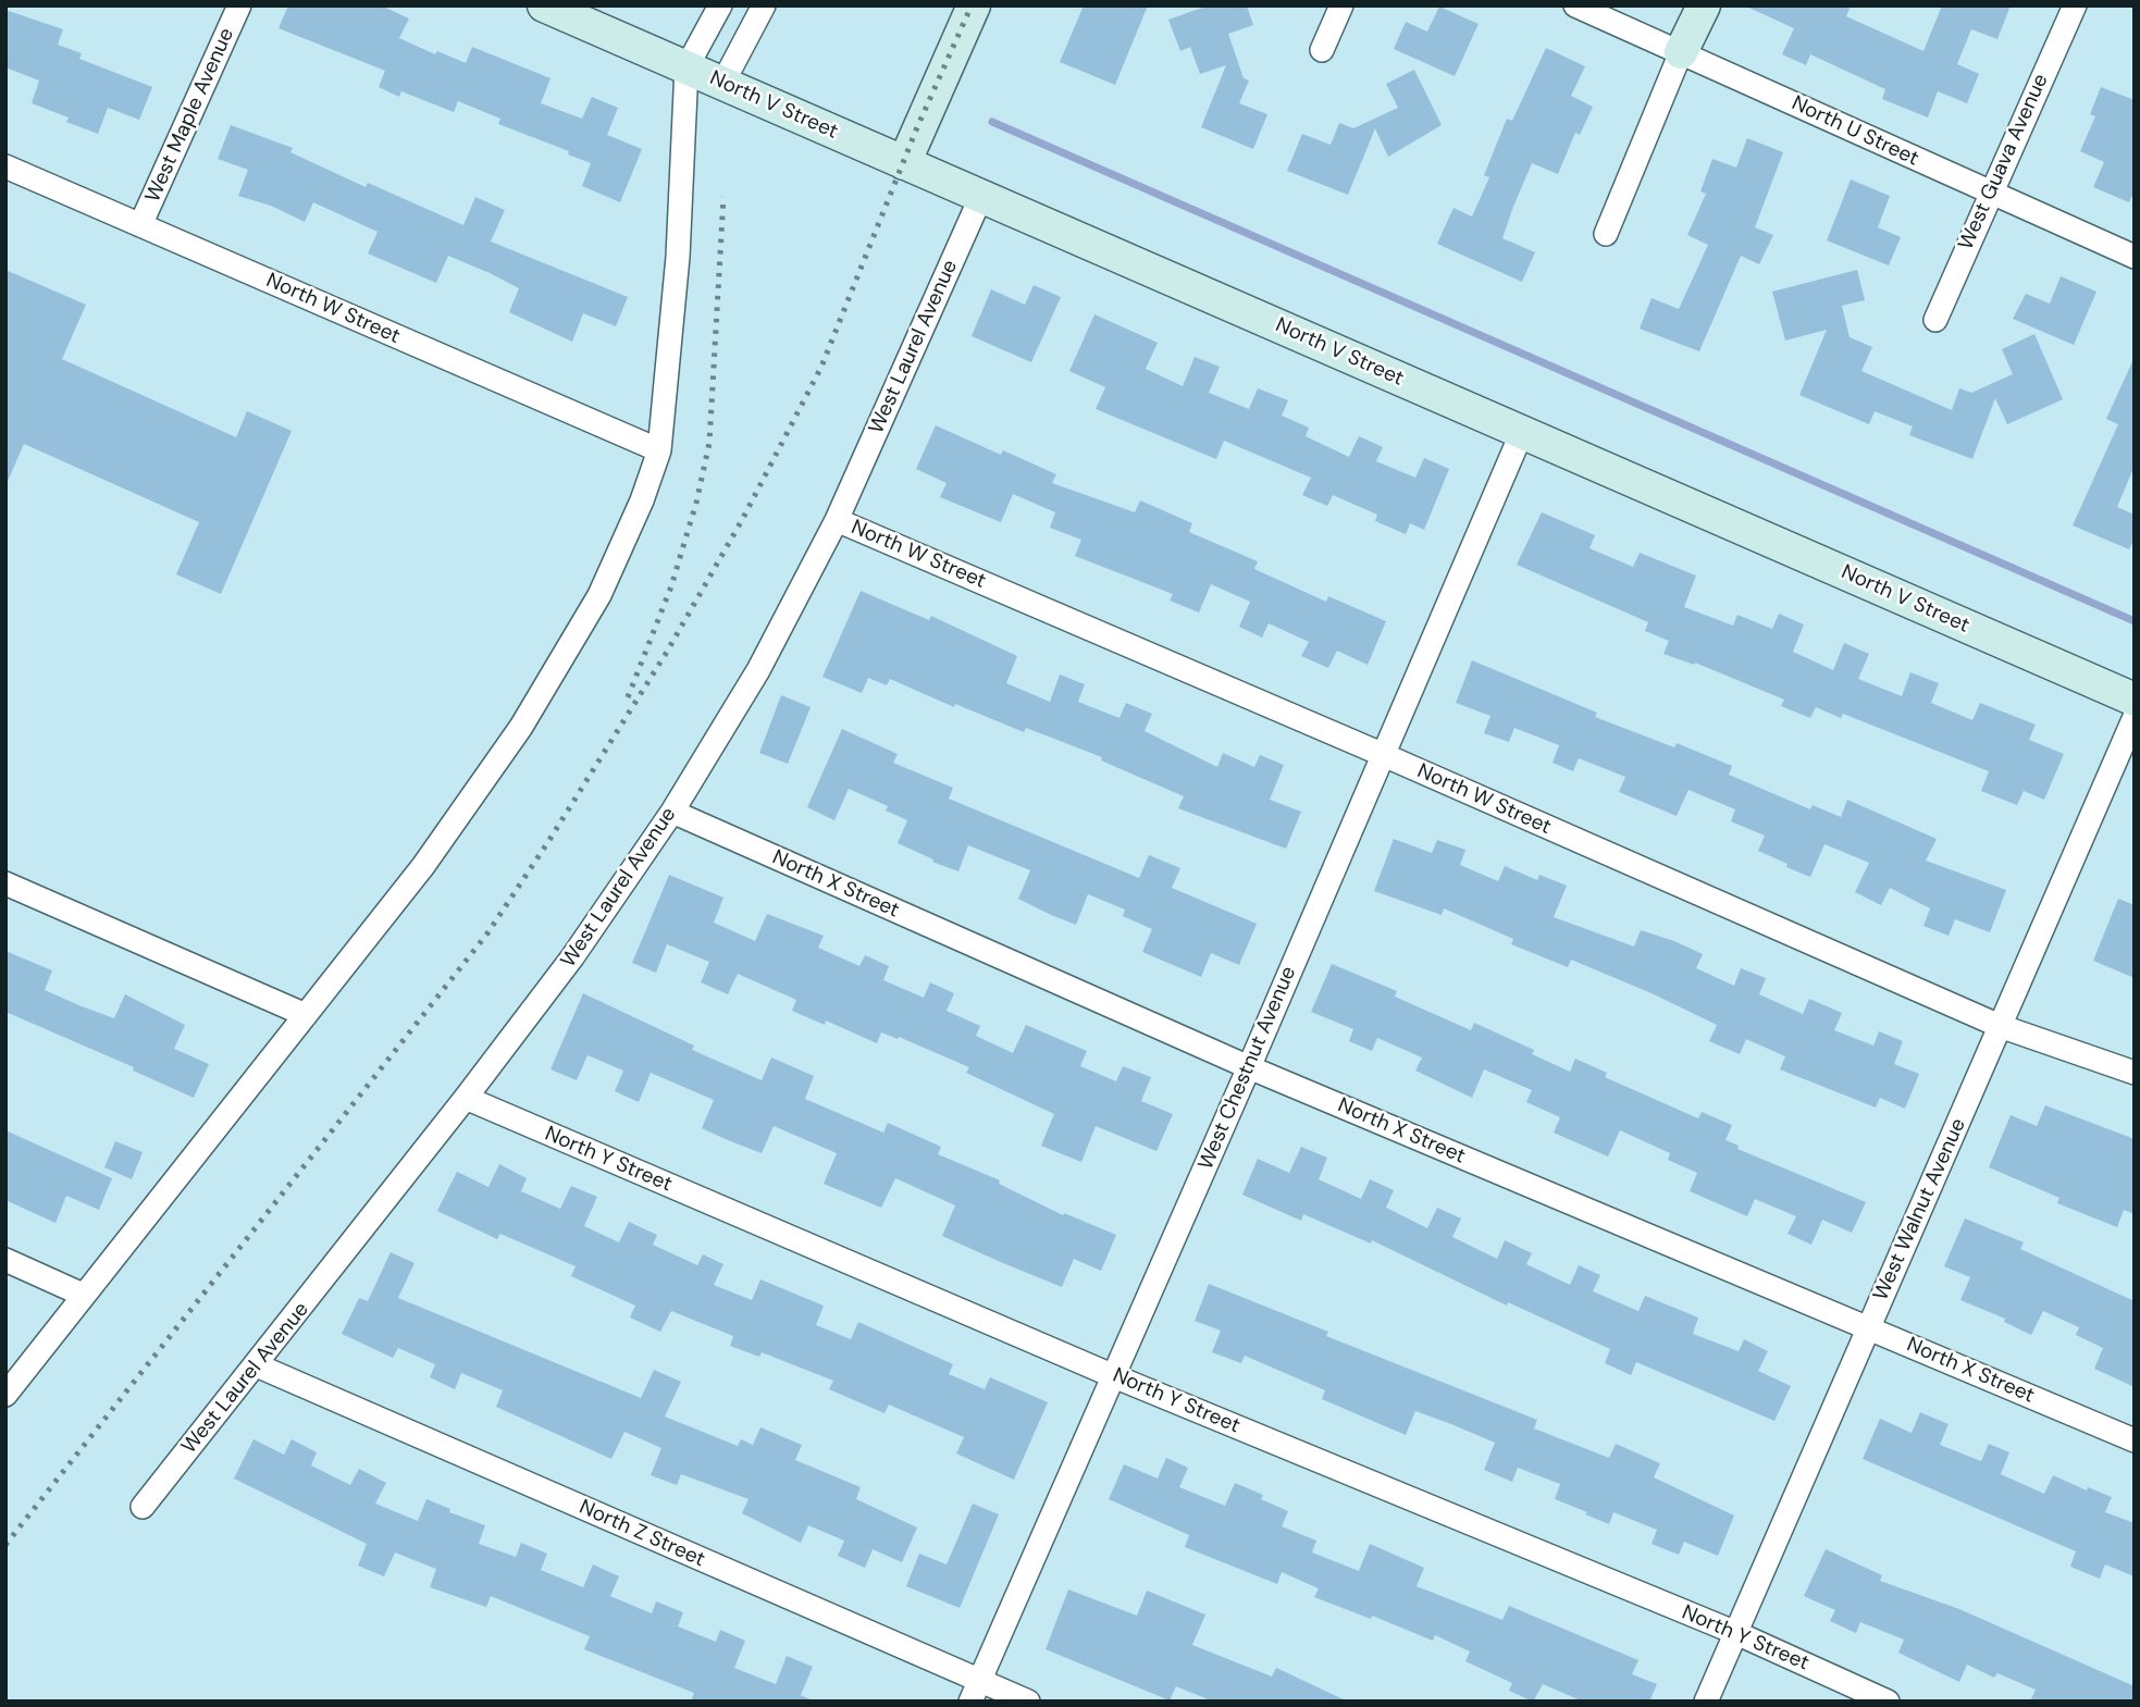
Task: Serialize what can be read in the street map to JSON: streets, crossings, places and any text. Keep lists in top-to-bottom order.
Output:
{
  "streets": {
    "street": [
      "North V Street",
      "West Maple Avenue",
      "North U Street",
      "West Guava Avenue",
      "North W Street",
      "West Laurel Avenue",
      "North X Street",
      "West Chestnut Avenue",
      "North Y Street",
      "West Walnut Avenue",
      "North Z Street"
    ]
  },
  "crossings": [
    ["North V Street", "West Laurel Avenue"],
    ["North V Street", "West Chestnut Avenue"],
    ["West Maple Avenue", "North W Street"],
    ["North U Street", "West Guava Avenue"],
    ["North W Street", "West Laurel Avenue"],
    ["North W Street", "West Chestnut Avenue"],
    ["North W Street", "West Walnut Avenue"],
    ["West Laurel Avenue", "North X Street"],
    ["West Laurel Avenue", "North Y Street"],
    ["West Laurel Avenue", "North Z Street"],
    ["North X Street", "West Chestnut Avenue"],
    ["North X Street", "West Walnut Avenue"],
    ["West Chestnut Avenue", "North Y Street"],
    ["West Chestnut Avenue", "North Z Street"],
    ["North Y Street", "West Walnut Avenue"]
  ]
}
